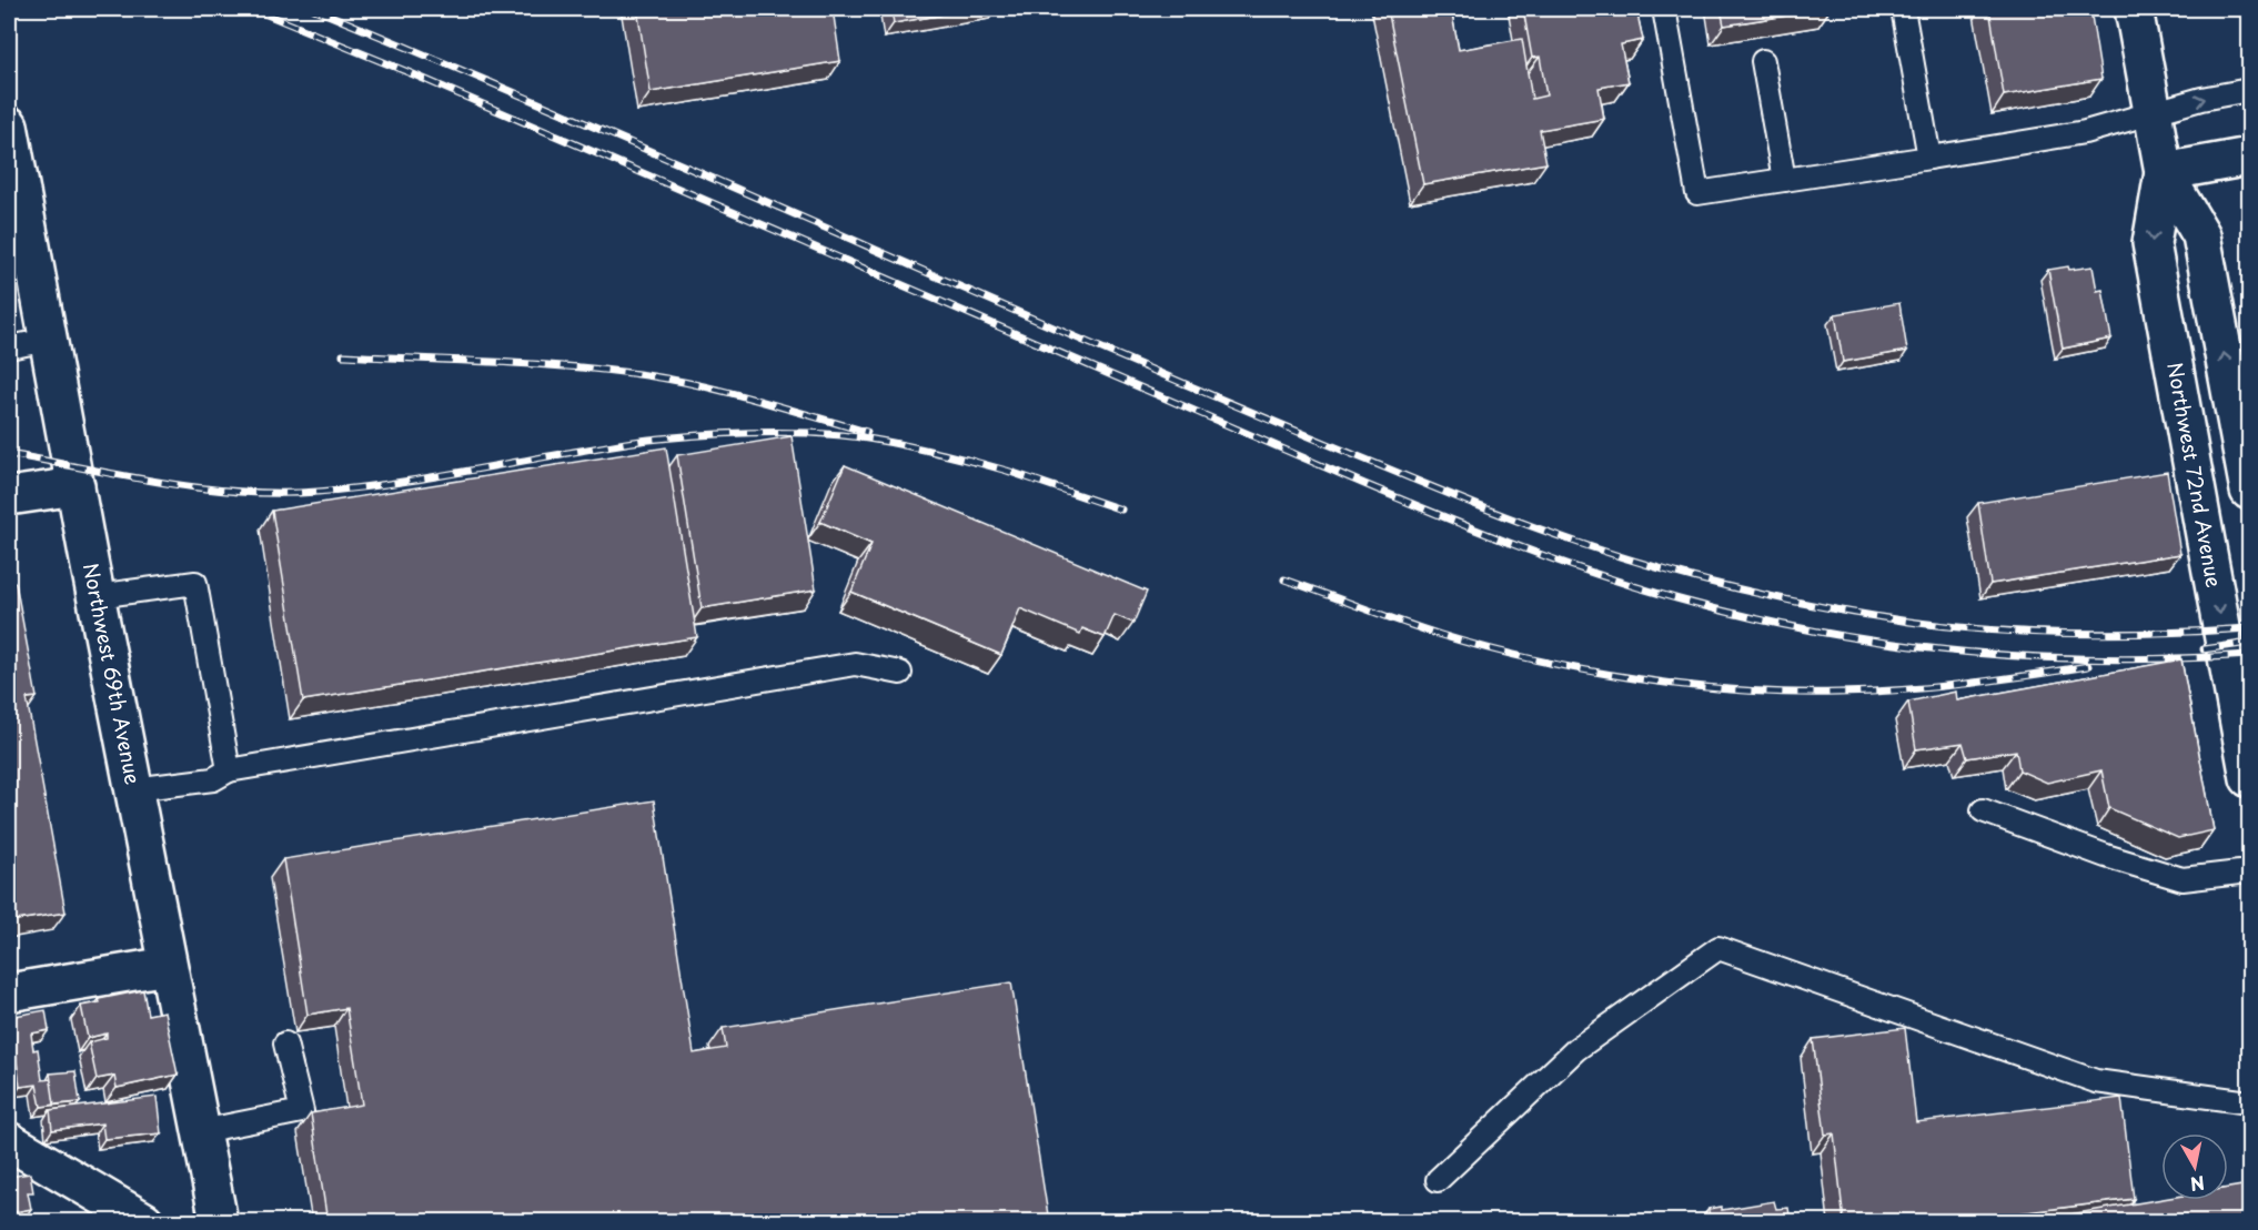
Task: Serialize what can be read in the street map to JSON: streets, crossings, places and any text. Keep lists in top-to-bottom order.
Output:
{
  "streets": {
    "street": ["Northwest 72nd Avenue", "Northwest 69th Avenue"]
  },
  "north": "bottom"
}
